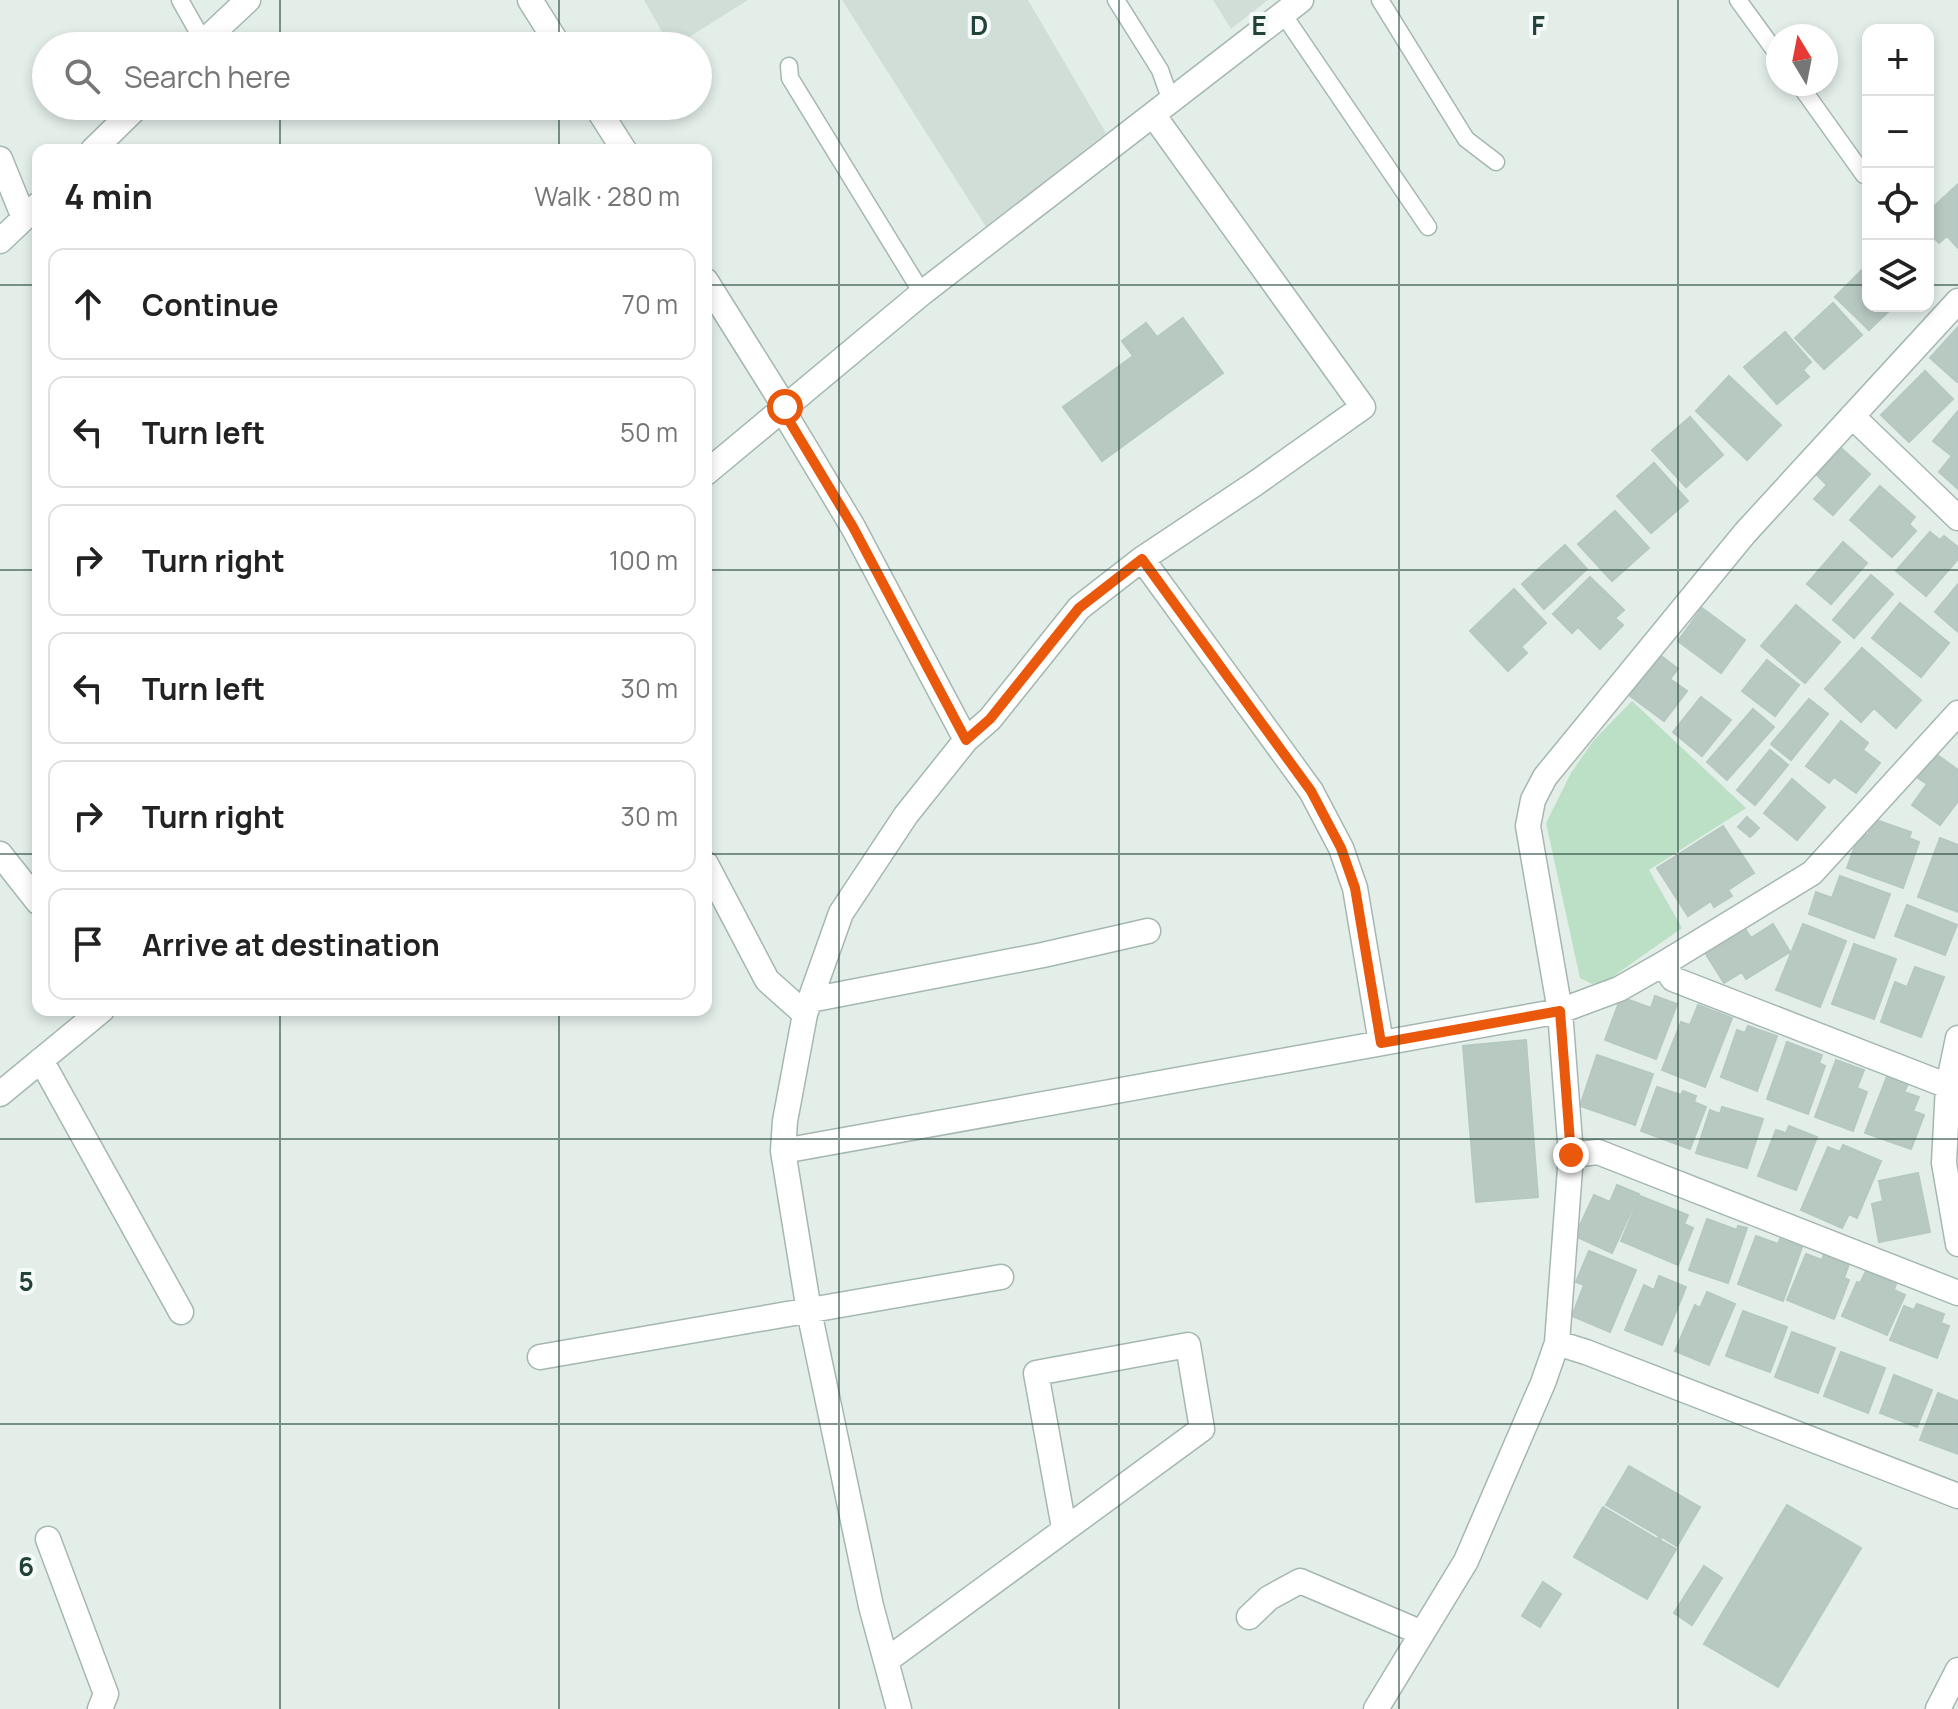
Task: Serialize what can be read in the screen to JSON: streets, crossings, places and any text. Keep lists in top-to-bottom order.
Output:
{
  "north": "top",
  "page": {
    "map_buttons": ["+", "−"],
    "search": "Search here",
    "heading": ["4 min", "Walk · 280 m"],
    "list": [
      ["Continue", "70 m"],
      ["Turn left", "50 m"],
      ["Turn right", "100 m"],
      ["Turn left", "30 m"],
      ["Turn right", "30 m"],
      "Arrive at destination"
    ]
  },
  "grid": {
    "columns": ["D", "E", "F"],
    "rows": ["5", "6"]
  }
}
